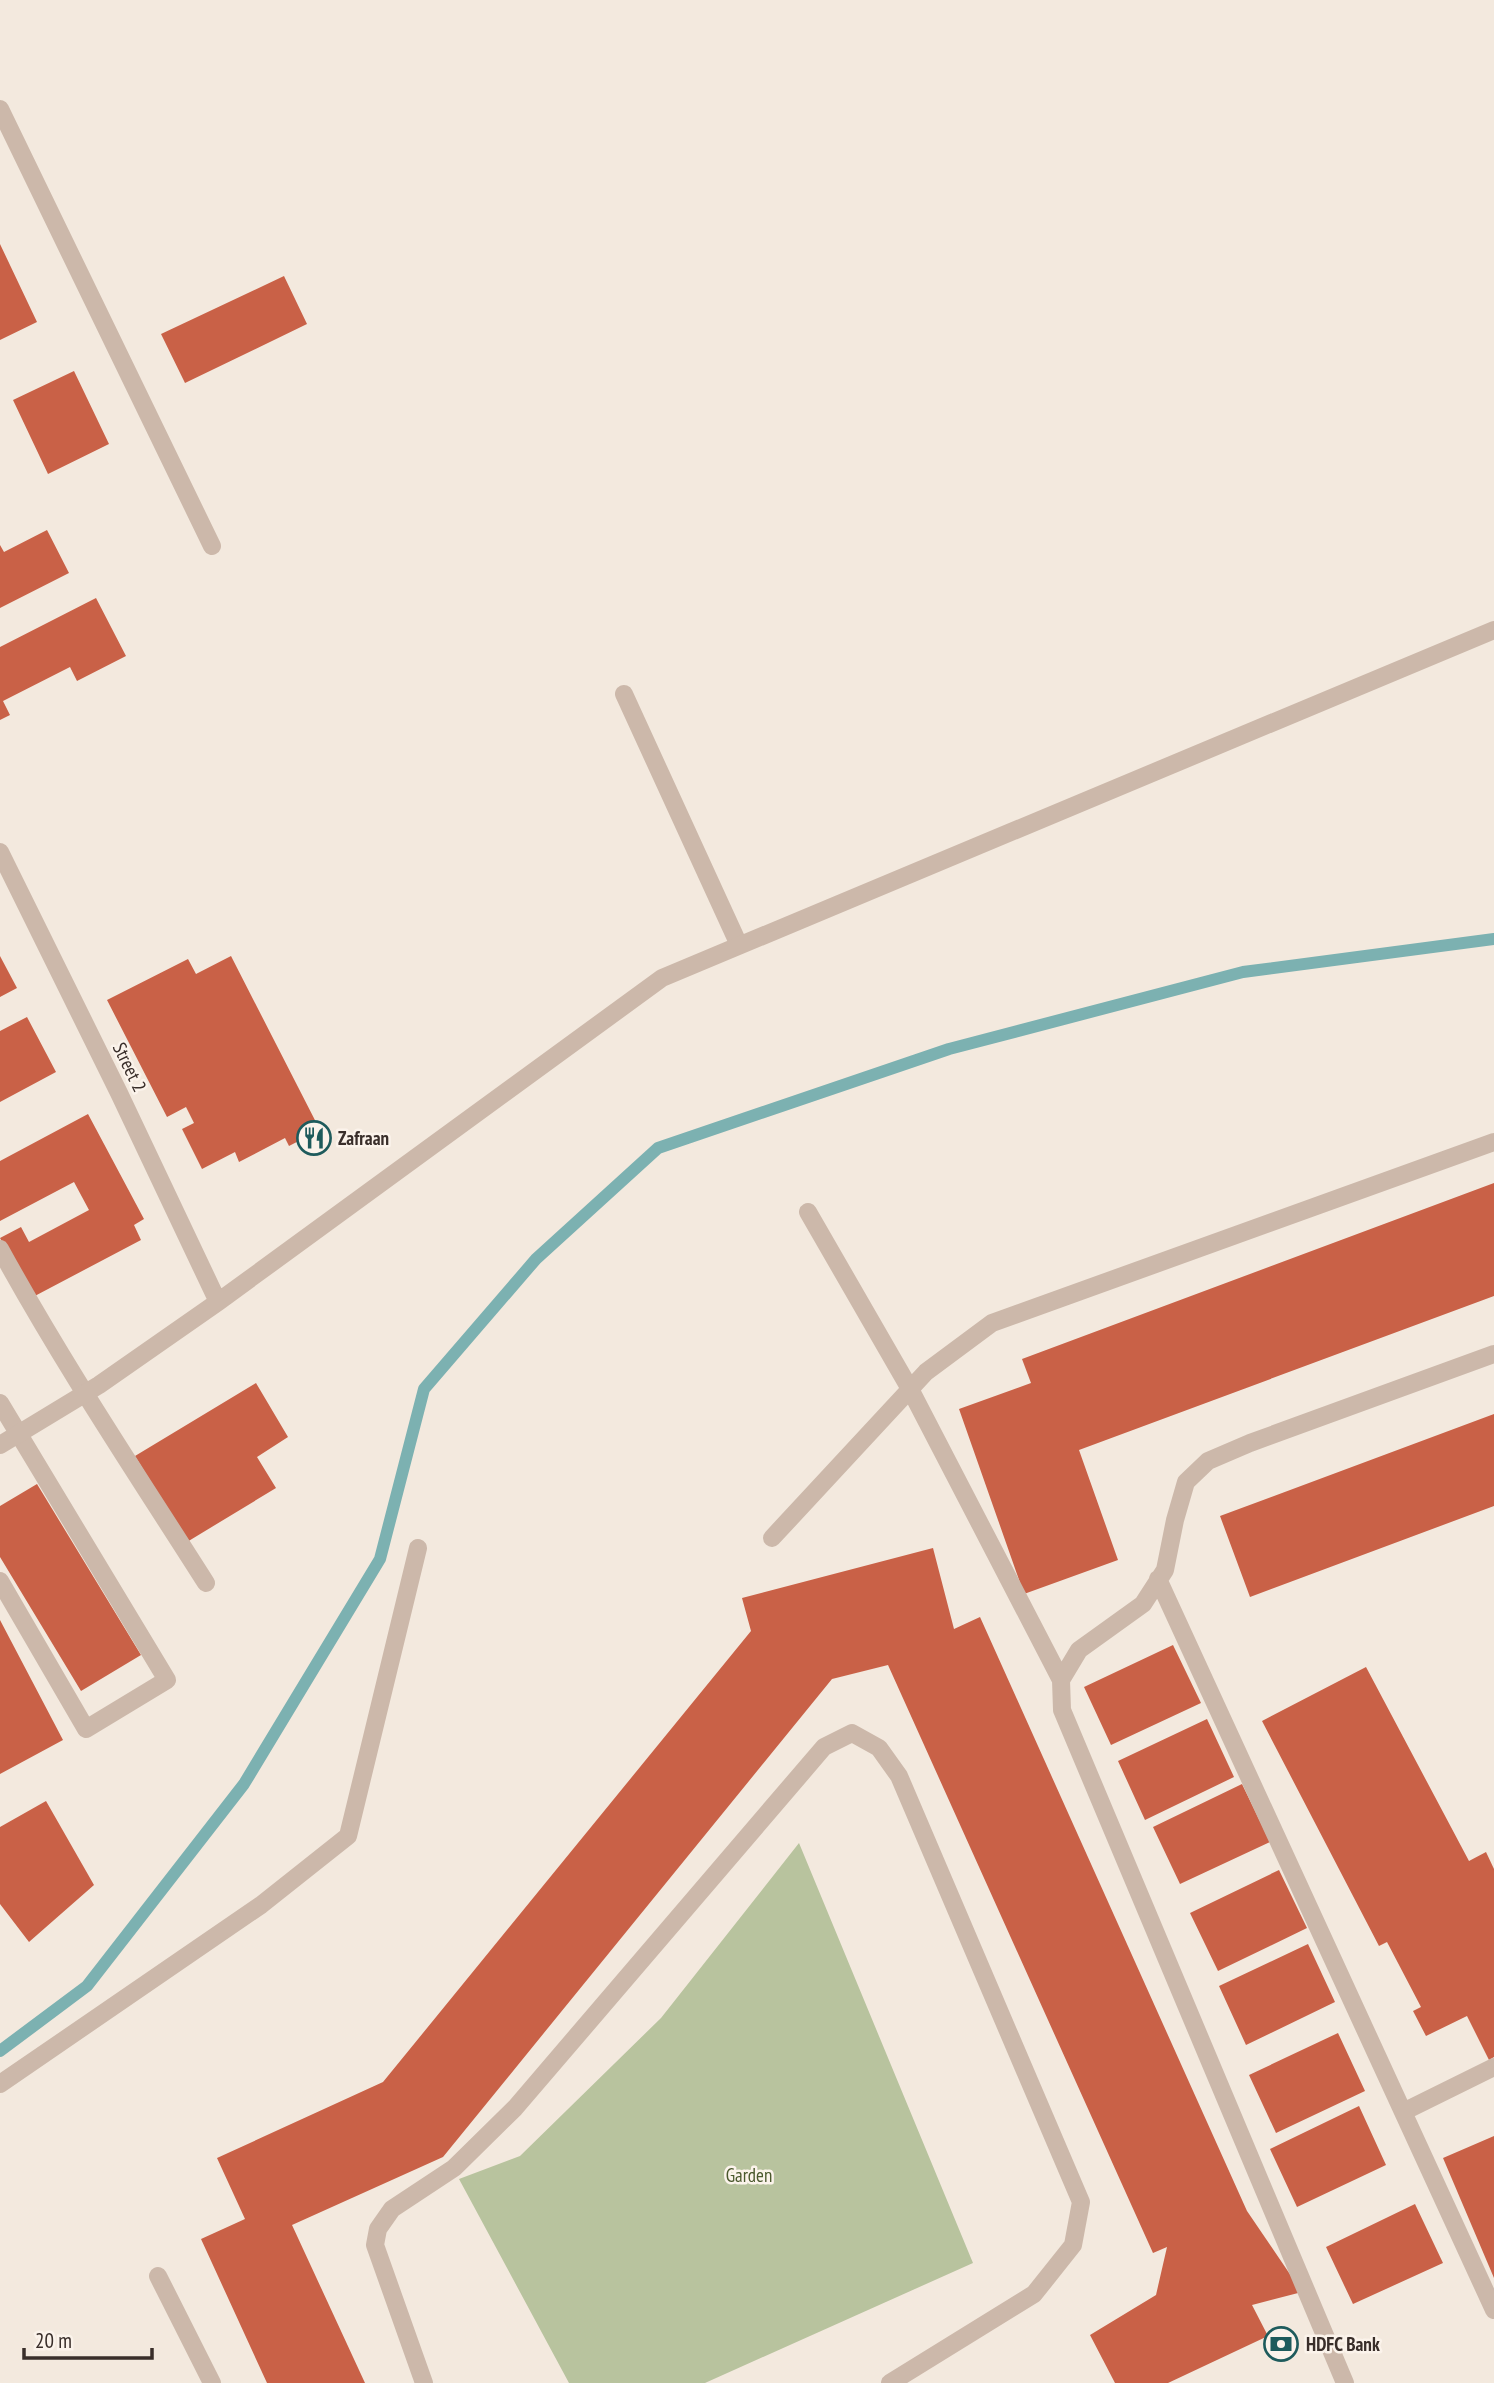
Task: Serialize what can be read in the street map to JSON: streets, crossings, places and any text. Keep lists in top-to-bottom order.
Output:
{
  "streets": {
    "street": ["Street 2"]
  },
  "parks": ["Garden"],
  "places": {
    "restaurant": ["Zafraan"],
    "bank": ["HDFC Bank"]
  },
  "scale_bar": "20 m"
}
